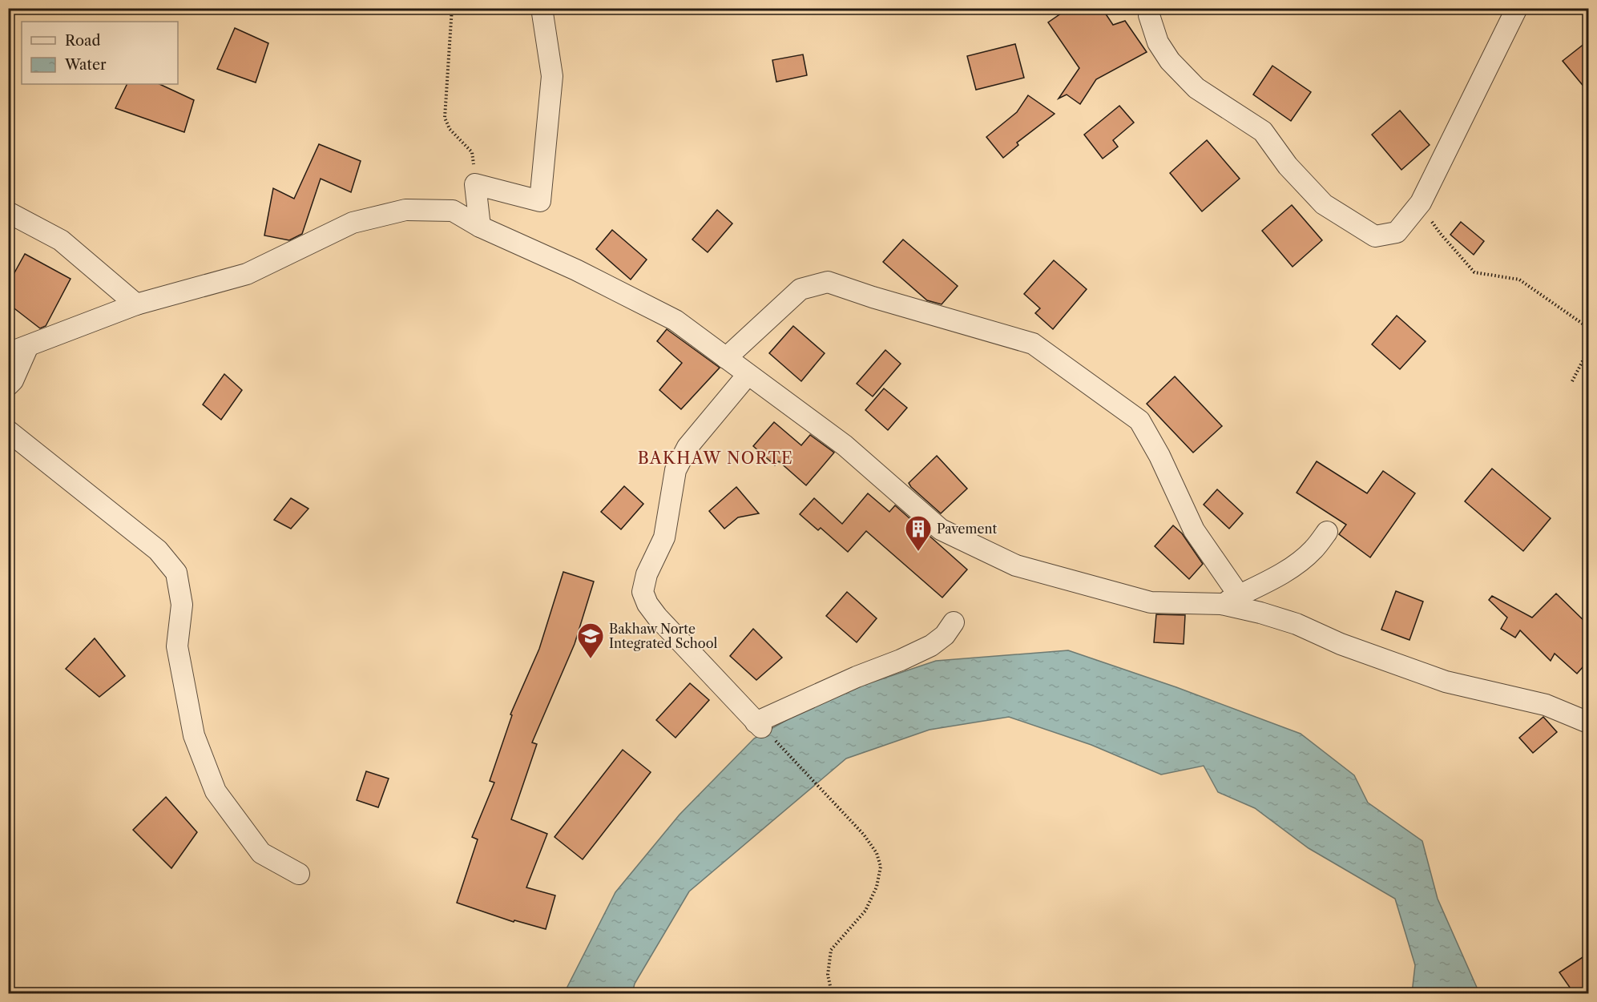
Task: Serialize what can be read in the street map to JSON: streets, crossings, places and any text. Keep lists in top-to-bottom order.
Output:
{
  "districts": ["BAKHAW NORTE"],
  "places": {
    "building": ["Pavement"],
    "school or university": ["Bakhaw Norte Integrated School"]
  },
  "legend": ["Road", "Water"]
}
